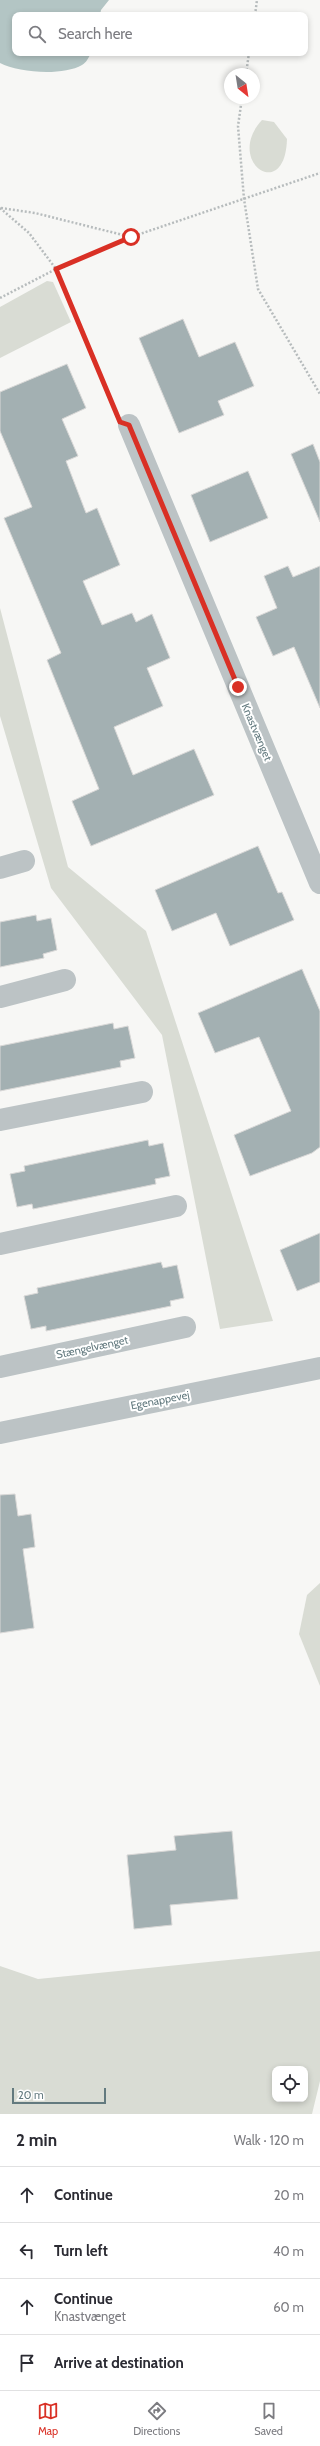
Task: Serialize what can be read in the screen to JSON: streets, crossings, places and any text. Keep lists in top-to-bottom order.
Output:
{
  "streets": {
    "street": ["Knastvænget", "Stængelvænget", "Egenappevej"]
  },
  "scale_bar": "20 m",
  "north": "bottom right",
  "page": {
    "search": "Search here",
    "scale": "20 m",
    "heading": ["2 min", "Walk · 120 m"],
    "list": [
      ["Continue", "20 m"],
      ["Turn left", "40 m"],
      ["Continue", "Knastvænget", "60 m"],
      "Arrive at destination"
    ],
    "nav": ["Map", "Directions", "Saved"]
  }
}
